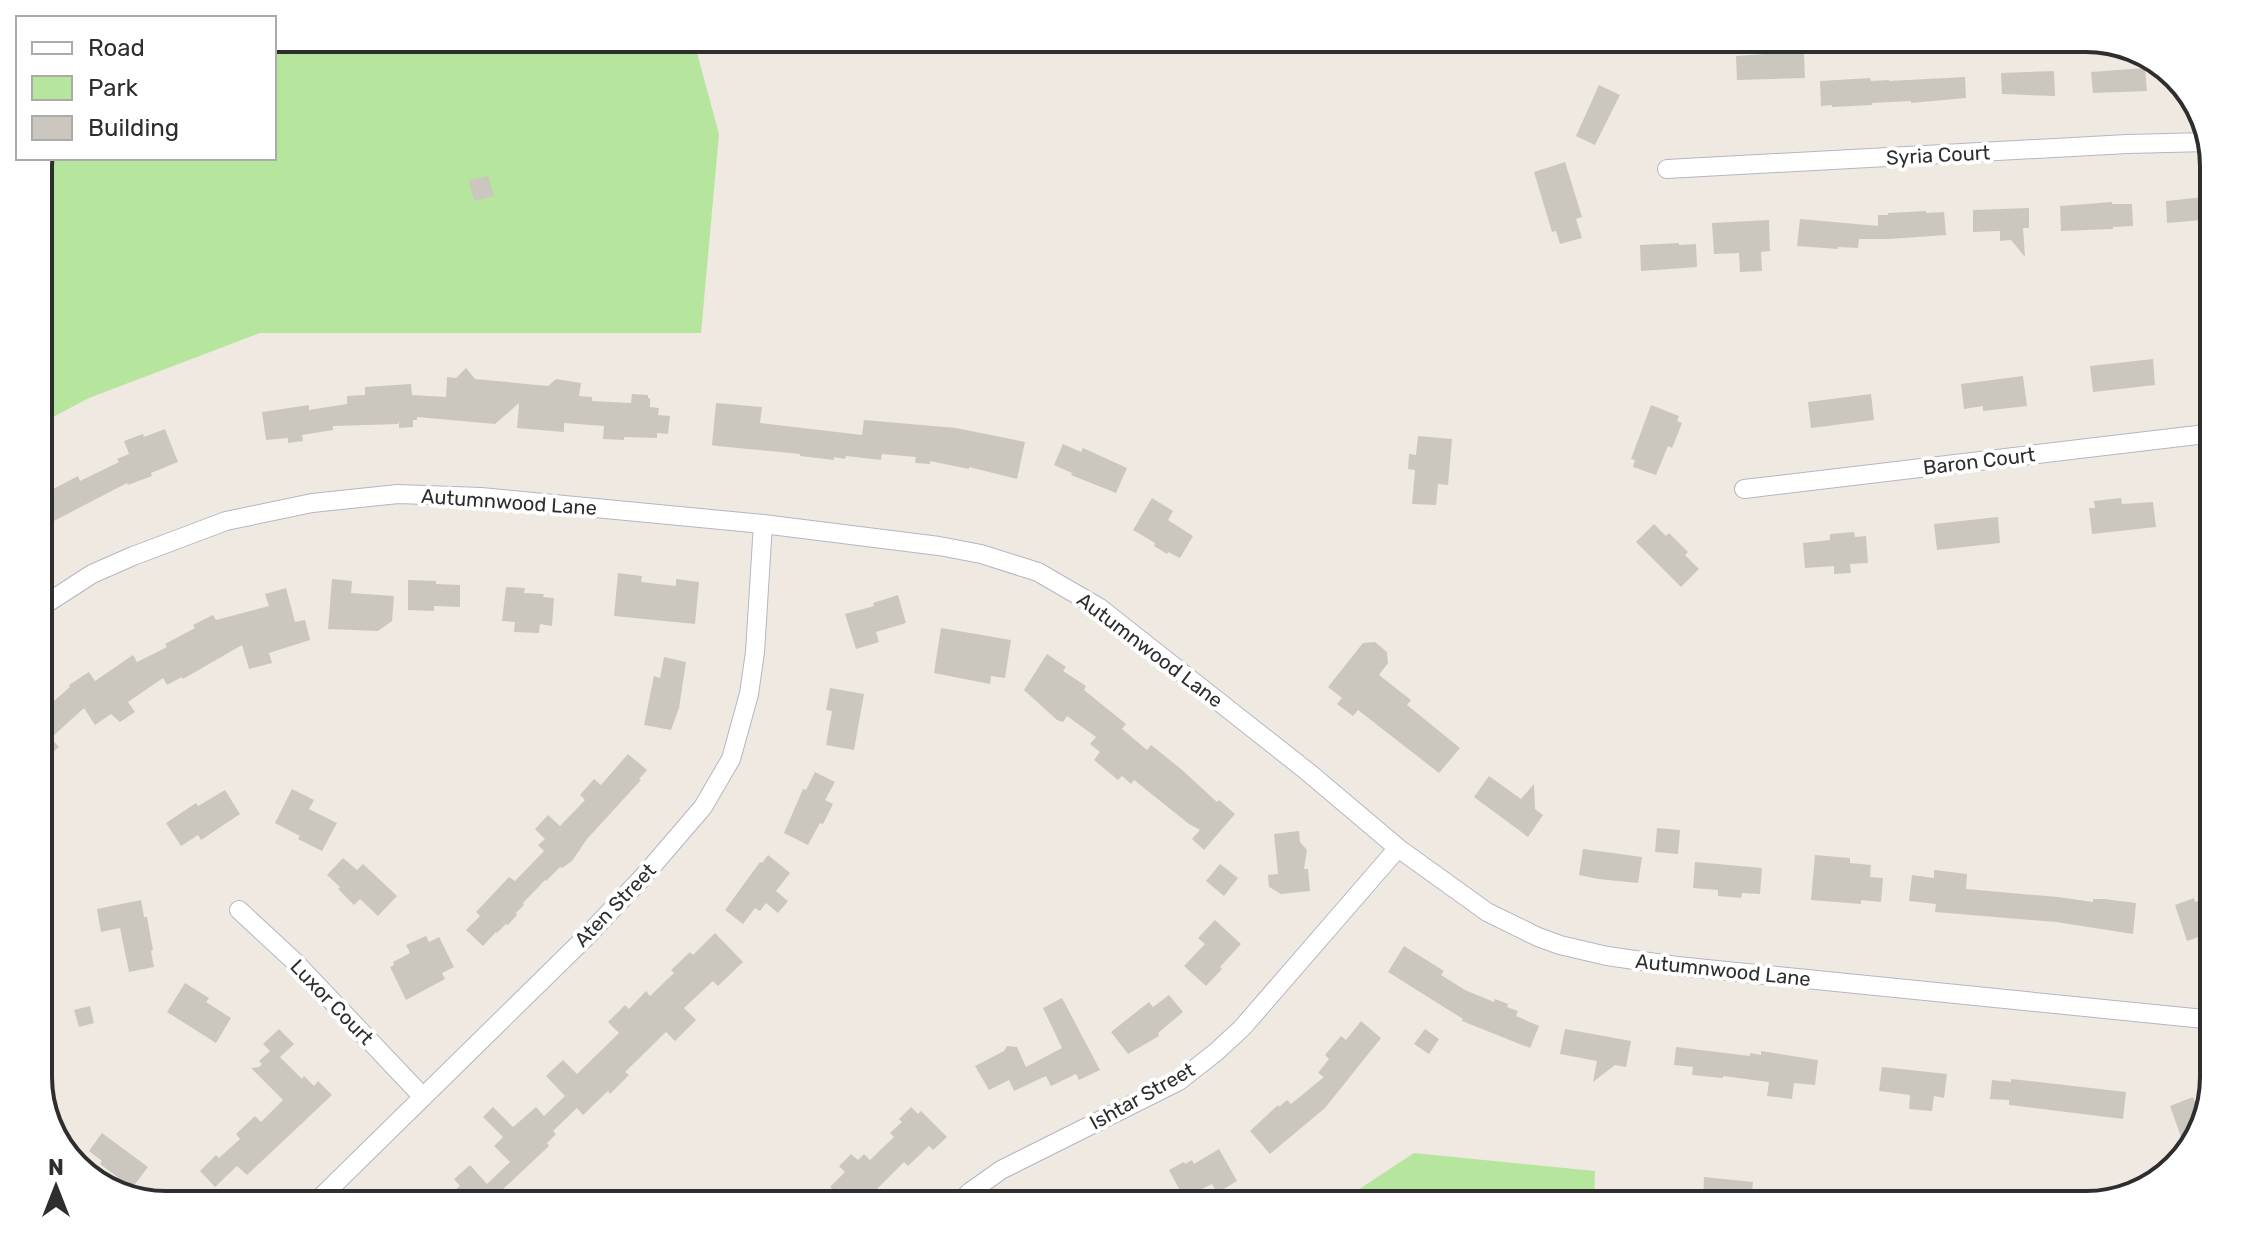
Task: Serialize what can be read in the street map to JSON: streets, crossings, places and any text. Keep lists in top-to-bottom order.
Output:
{
  "streets": {
    "street": [
      "Syria Court",
      "Baron Court",
      "Autumnwood Lane",
      "Aten Street",
      "Luxor Court",
      "Ishtar Street"
    ]
  },
  "crossings": [
    ["Autumnwood Lane", "Aten Street"],
    ["Autumnwood Lane", "Ishtar Street"],
    ["Aten Street", "Luxor Court"]
  ],
  "legend": ["Road", "Park", "Building"],
  "north": "top"
}
